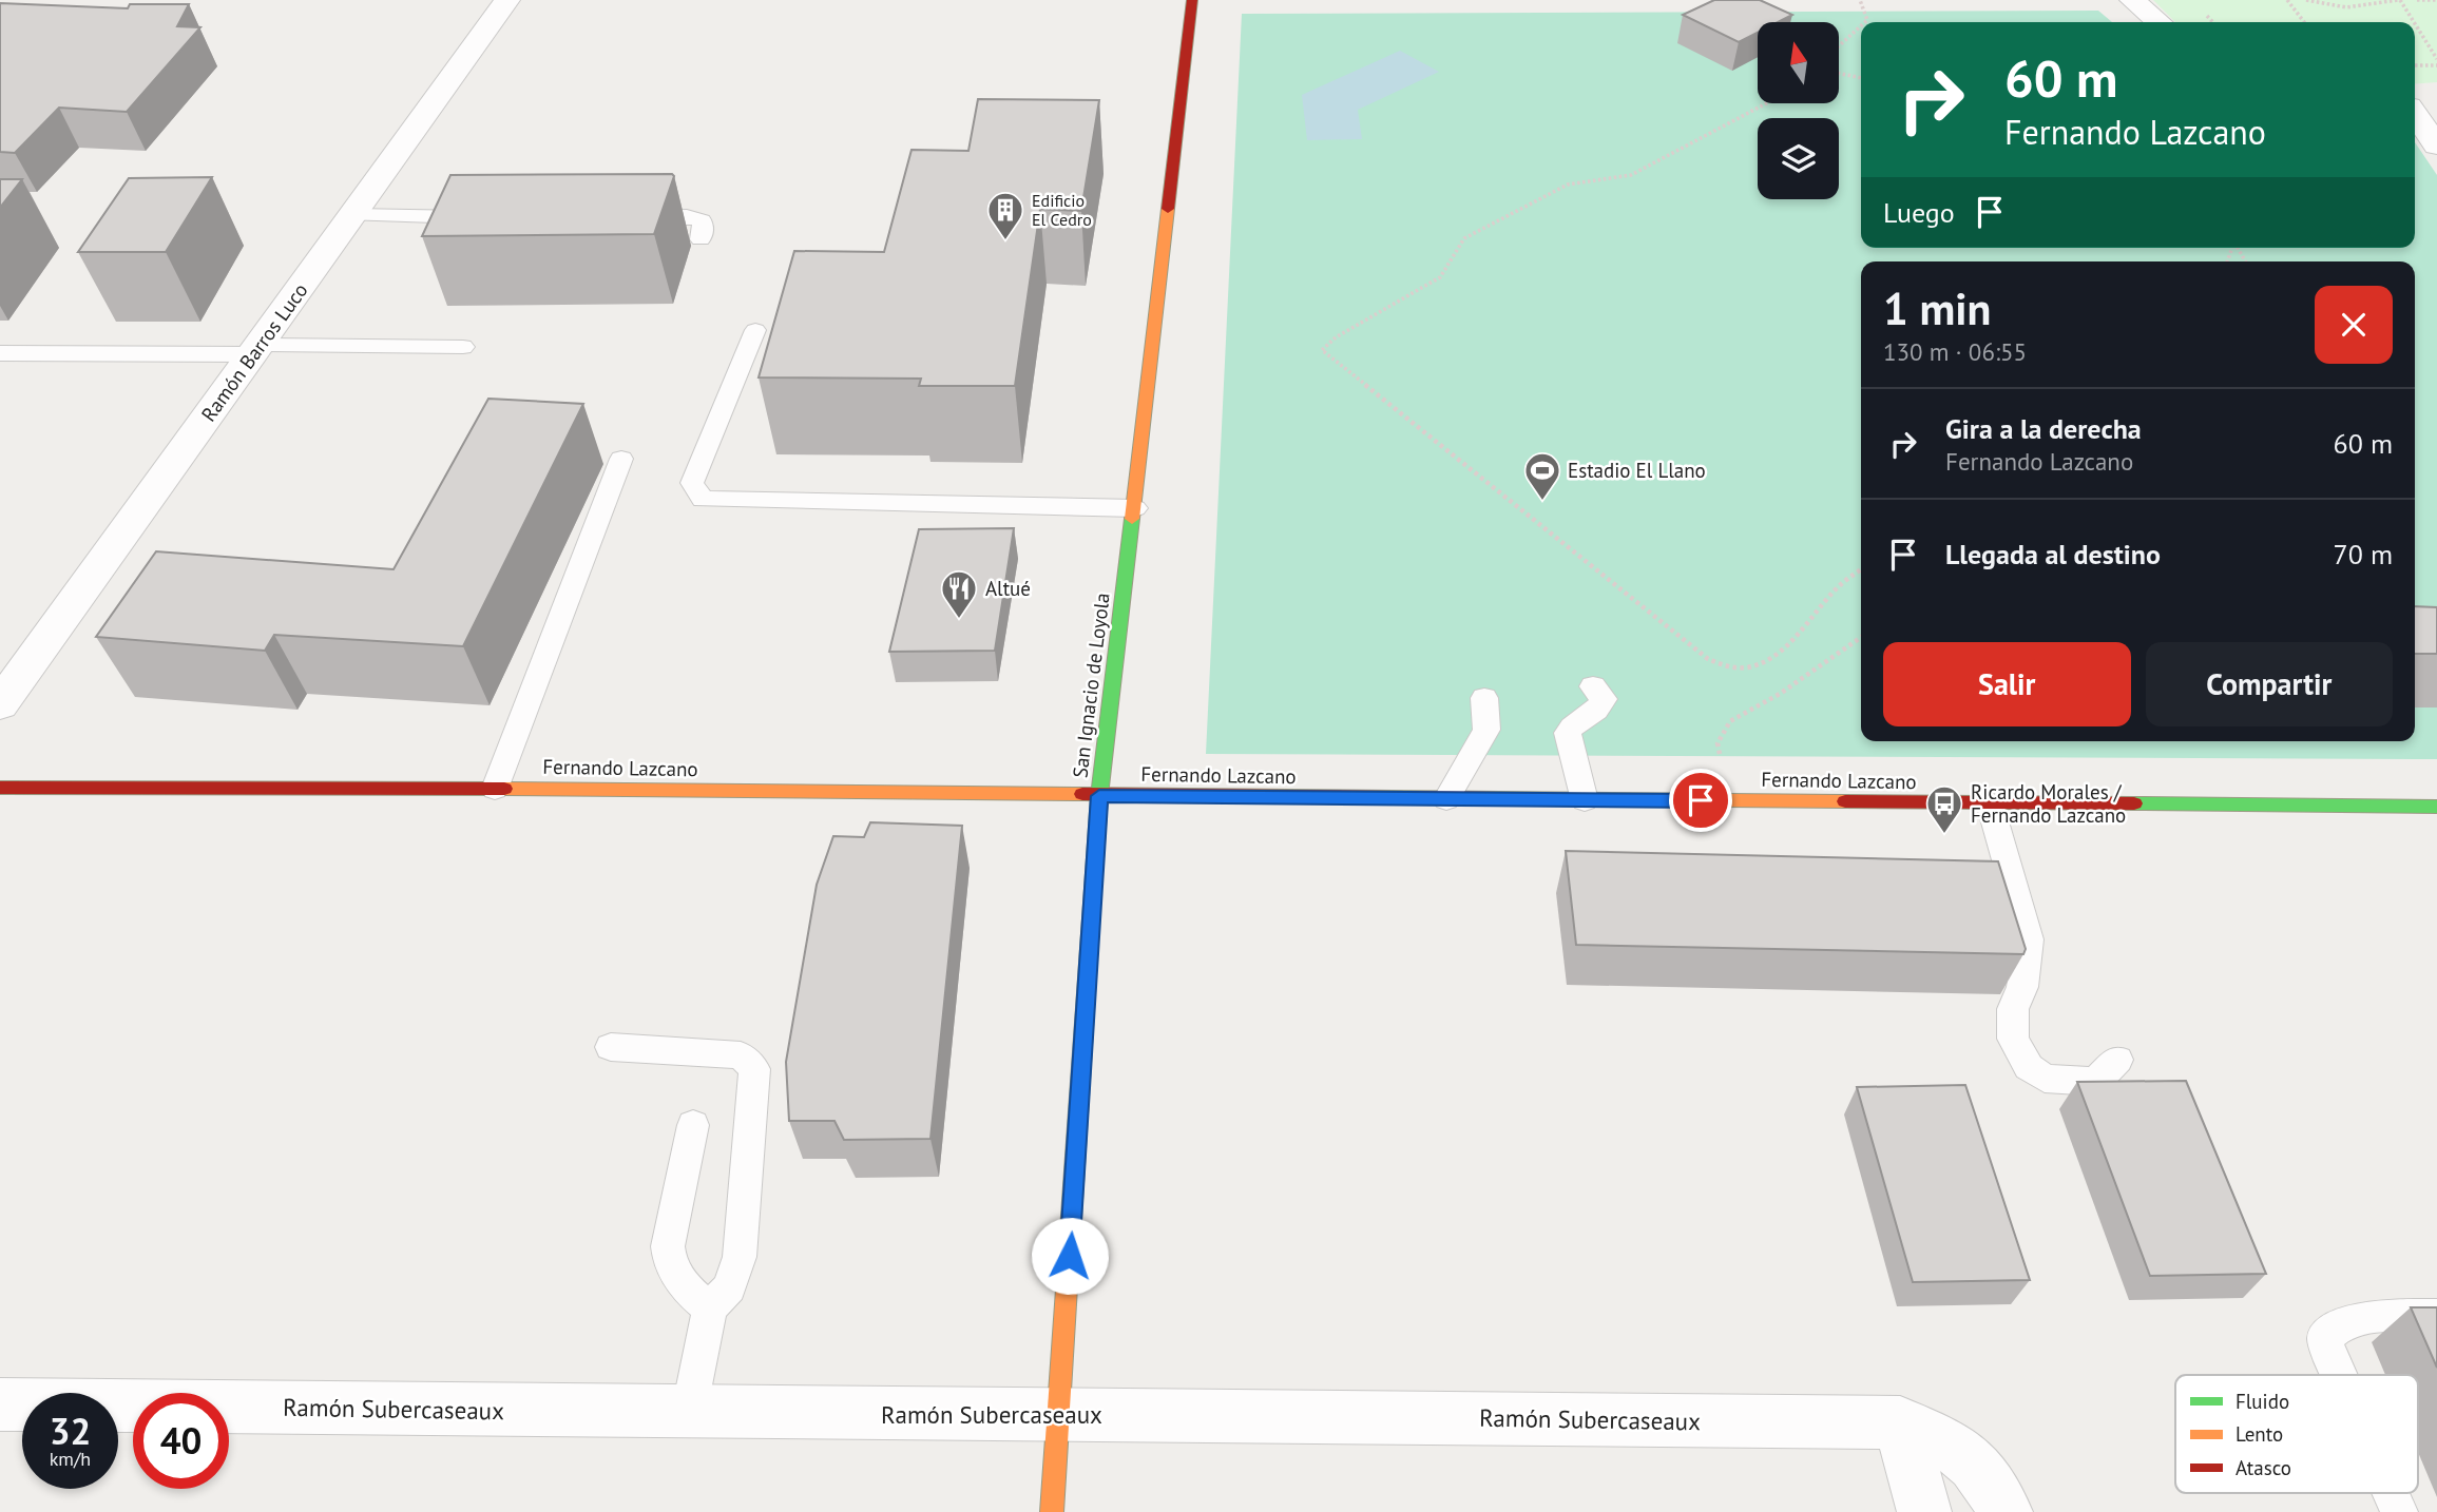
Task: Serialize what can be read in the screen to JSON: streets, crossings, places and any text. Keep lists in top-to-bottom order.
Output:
{
  "streets": {
    "street": [
      "Ramón Barros Luco",
      "San Ignacio de Loyola",
      "Fernando Lazcano",
      "Ramón Subercaseaux"
    ]
  },
  "crossings": [
    ["San Ignacio de Loyola", "Fernando Lazcano"],
    ["San Ignacio de Loyola", "Ramón Subercaseaux"]
  ],
  "places": {
    "building": ["Edificio El Cedro"],
    "sports": ["Estadio El Llano"],
    "restaurant": ["Altué"],
    "bus stop": ["Ricardo Morales / Fernando Lazcano"]
  },
  "legend": ["Fluido", "Lento", "Atasco"],
  "north": "top",
  "page": {
    "turn": ["60 m", "Fernando Lazcano"],
    "then": "Luego",
    "heading": ["1 min", "130 m · 06:55"],
    "list": [
      {
        "name": "Gira a la derecha",
        "note": "Fernando Lazcano",
        "value": "60 m"
      },
      {
        "name": "Llegada al destino",
        "value": "70 m"
      }
    ],
    "buttons": ["Salir", "Compartir"],
    "speed": "32 km/h",
    "limit": "40"
  }
}
